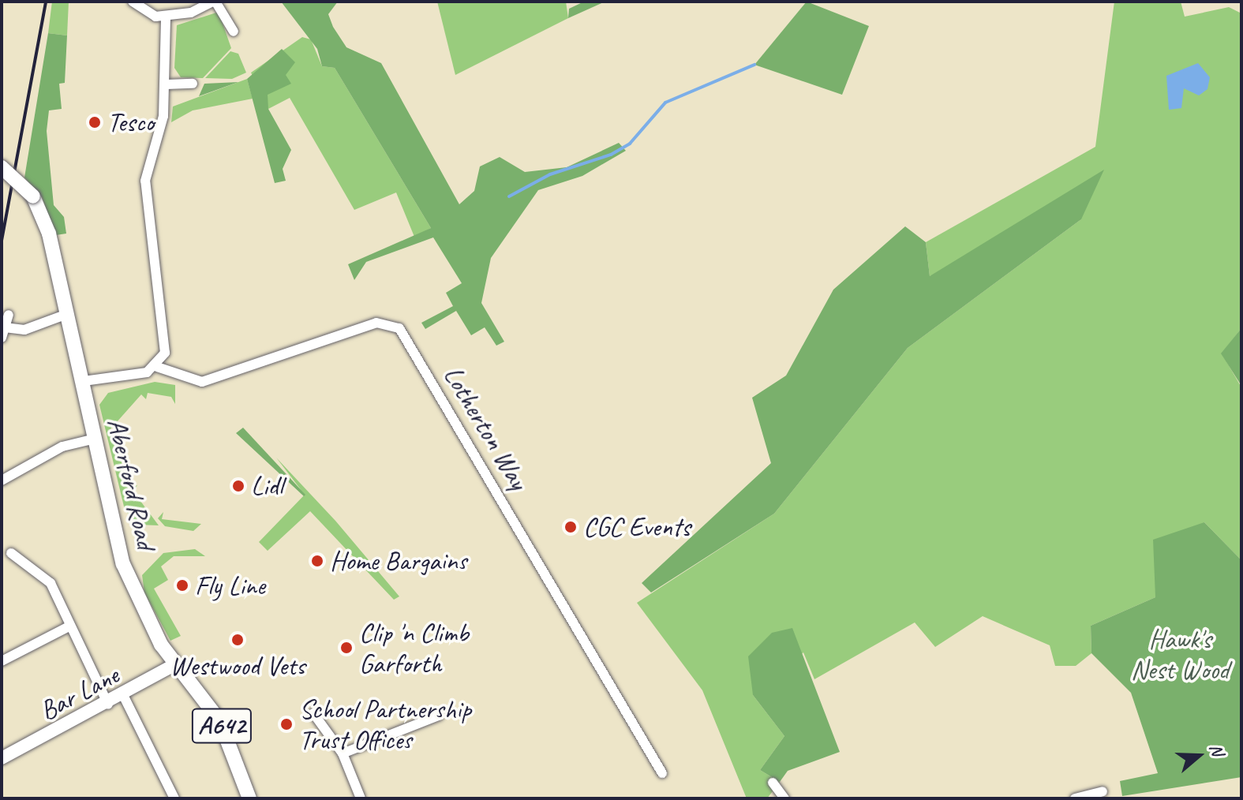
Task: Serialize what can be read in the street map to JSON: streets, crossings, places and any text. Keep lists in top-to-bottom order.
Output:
{
  "streets": {
    "main road": ["Aberford Road", "A642"],
    "street": ["Lotherton Way", "Bar Lane"]
  },
  "crossings": [
    ["Aberford Road", "Bar Lane"]
  ],
  "parks": ["Hawk's Nest Wood"],
  "places": [
    "Tesco",
    "Lidl",
    "CGC Events",
    "Home Bargains",
    "Fly Line",
    "Westwood Vets",
    "Clip 'n Climb Garforth",
    "School Partnership Trust Offices"
  ],
  "north": "right"
}
